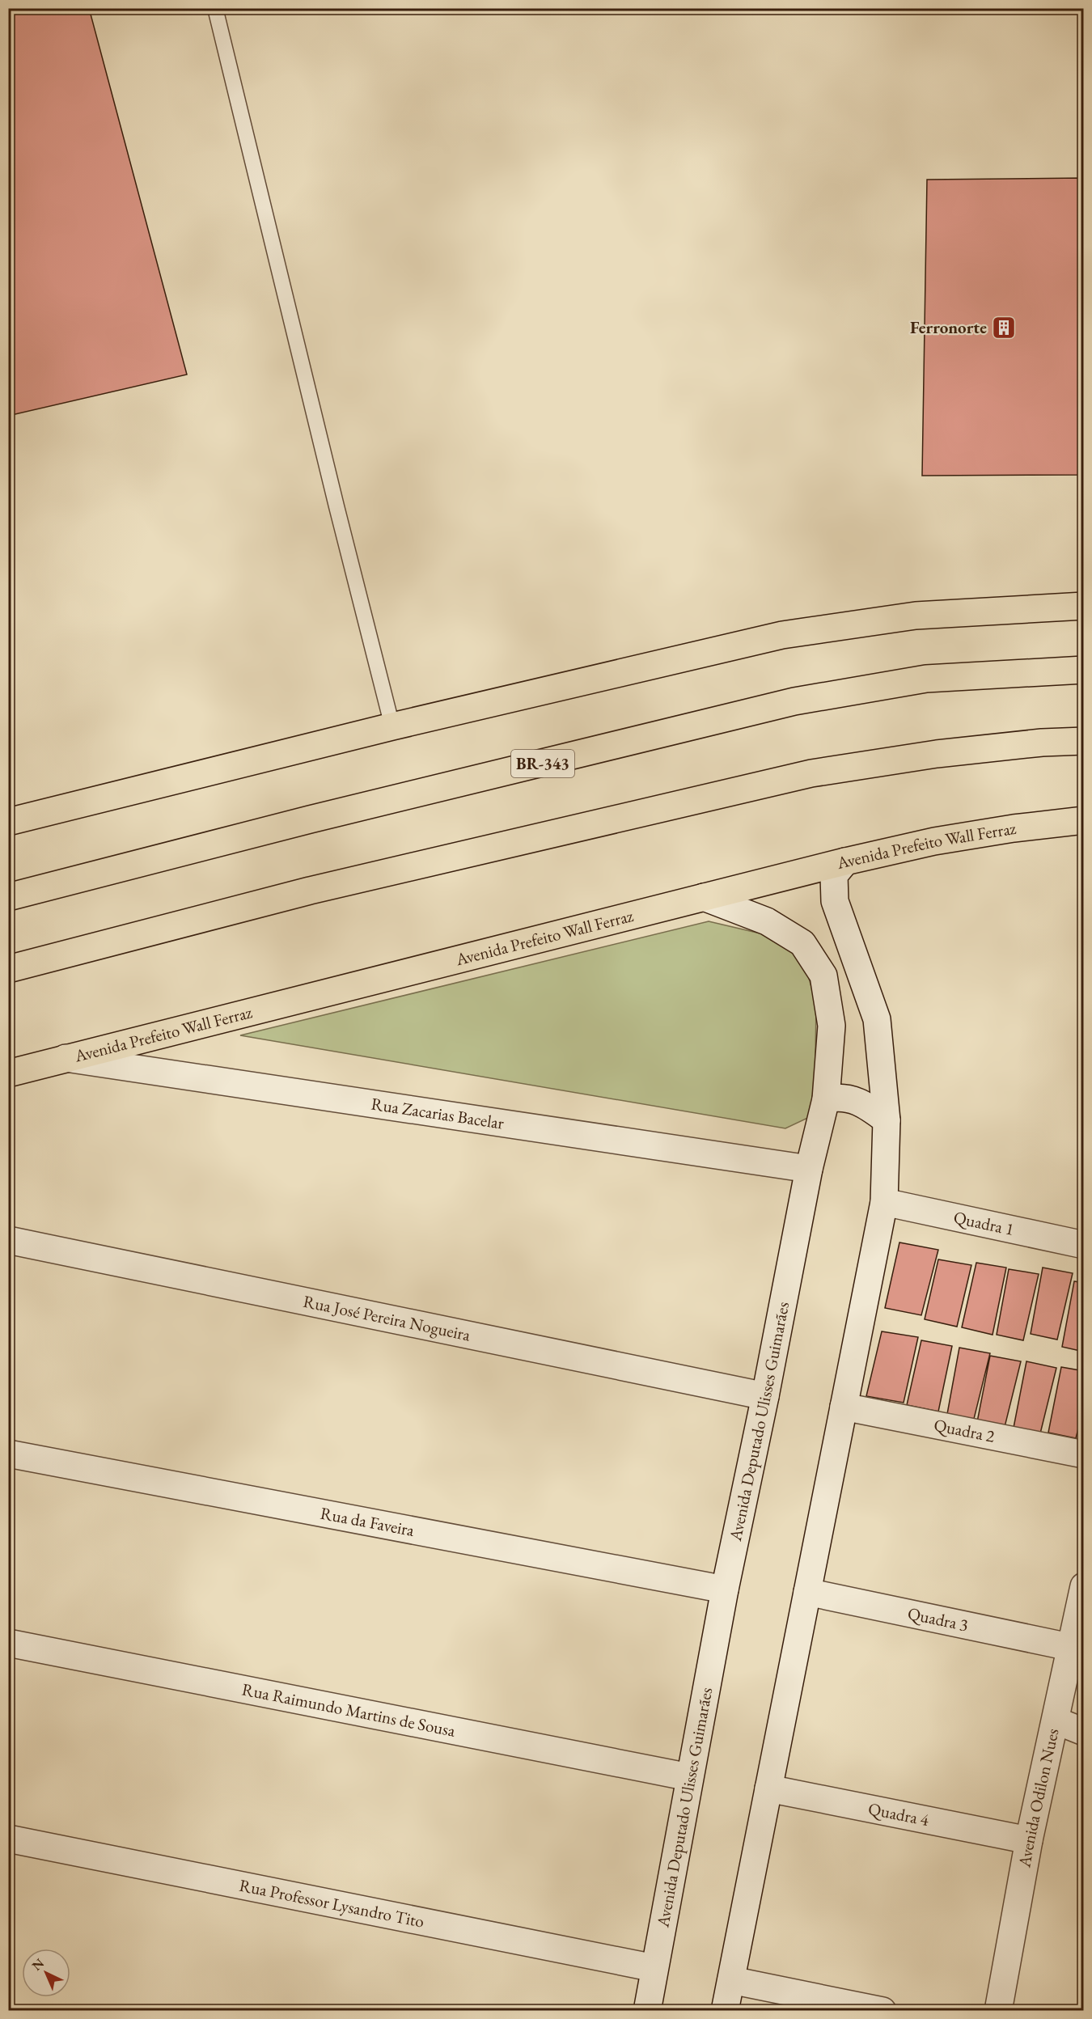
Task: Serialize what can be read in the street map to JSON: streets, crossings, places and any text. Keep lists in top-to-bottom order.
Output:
{
  "streets": {
    "main road": ["BR-343", "Avenida Prefeito Wall Ferraz"],
    "street": [
      "Rua Zacarias Bacelar",
      "Quadra 1",
      "Rua José Pereira Nogueira",
      "Avenida Deputado Ulisses Guimarães",
      "Quadra 2",
      "Rua da Faveira",
      "Quadra 3",
      "Rua Raimundo Martins de Sousa",
      "Avenida Odilon Nues",
      "Quadra 4",
      "Rua Professor Lysandro Tito"
    ]
  },
  "crossings": [
    ["Avenida Prefeito Wall Ferraz", "Rua Zacarias Bacelar"],
    ["Avenida Prefeito Wall Ferraz", "Avenida Deputado Ulisses Guimarães"],
    ["Rua Zacarias Bacelar", "Avenida Deputado Ulisses Guimarães"],
    ["Rua José Pereira Nogueira", "Avenida Deputado Ulisses Guimarães"],
    ["Avenida Deputado Ulisses Guimarães", "Rua da Faveira"],
    ["Avenida Deputado Ulisses Guimarães", "Rua Raimundo Martins de Sousa"],
    ["Avenida Deputado Ulisses Guimarães", "Rua Professor Lysandro Tito"],
    ["Quadra 3", "Avenida Odilon Nues"],
    ["Avenida Odilon Nues", "Quadra 4"]
  ],
  "places": {
    "building": ["Ferronorte"]
  },
  "north": "top left"
}
